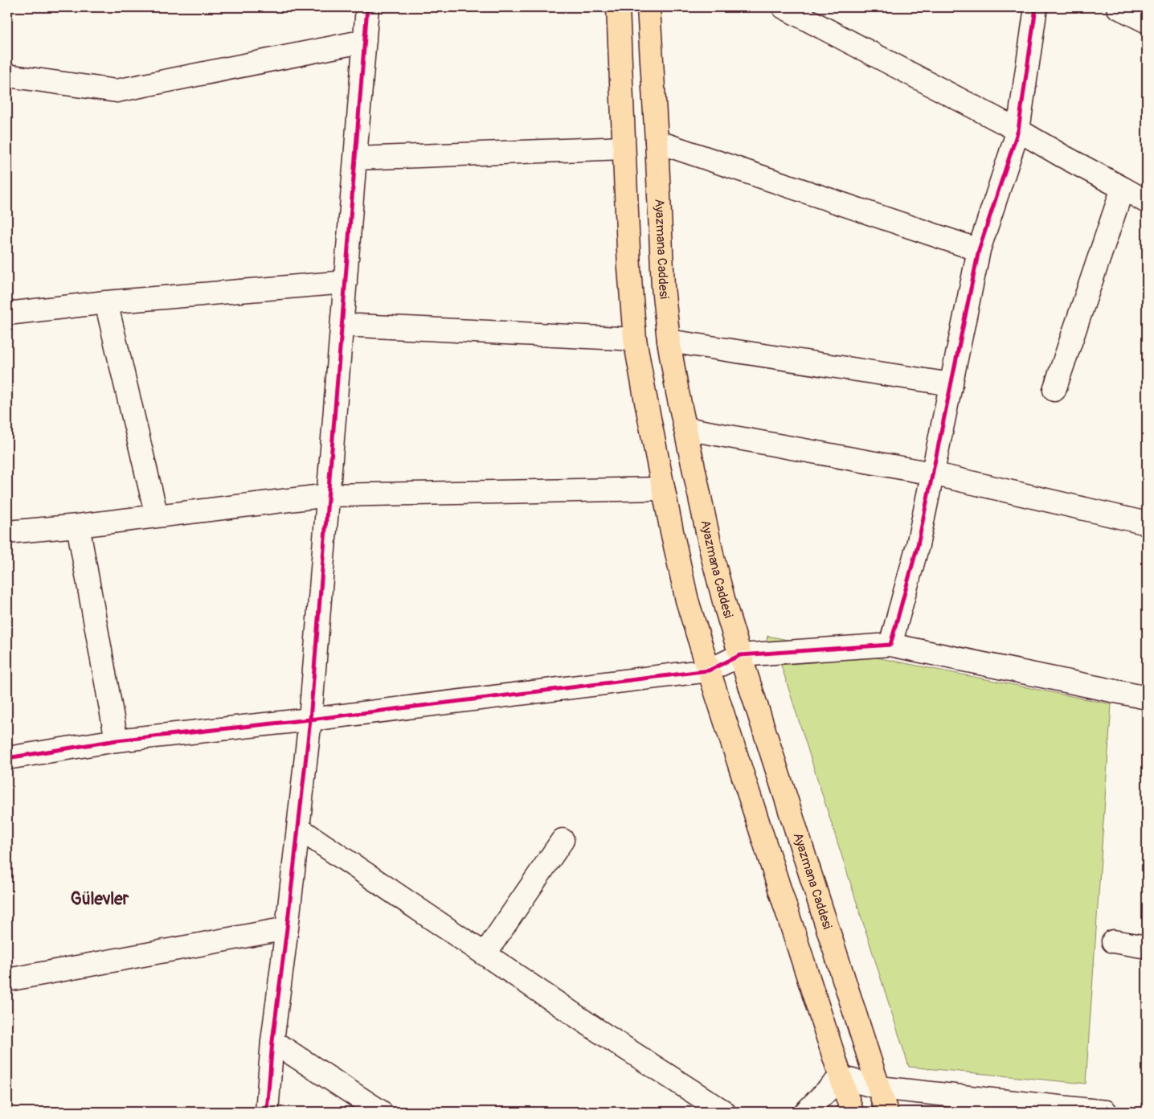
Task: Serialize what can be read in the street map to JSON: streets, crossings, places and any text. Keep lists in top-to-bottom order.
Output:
{
  "streets": {
    "main road": ["Ayazmana Caddesi"]
  },
  "districts": ["Gülevler"]
}
